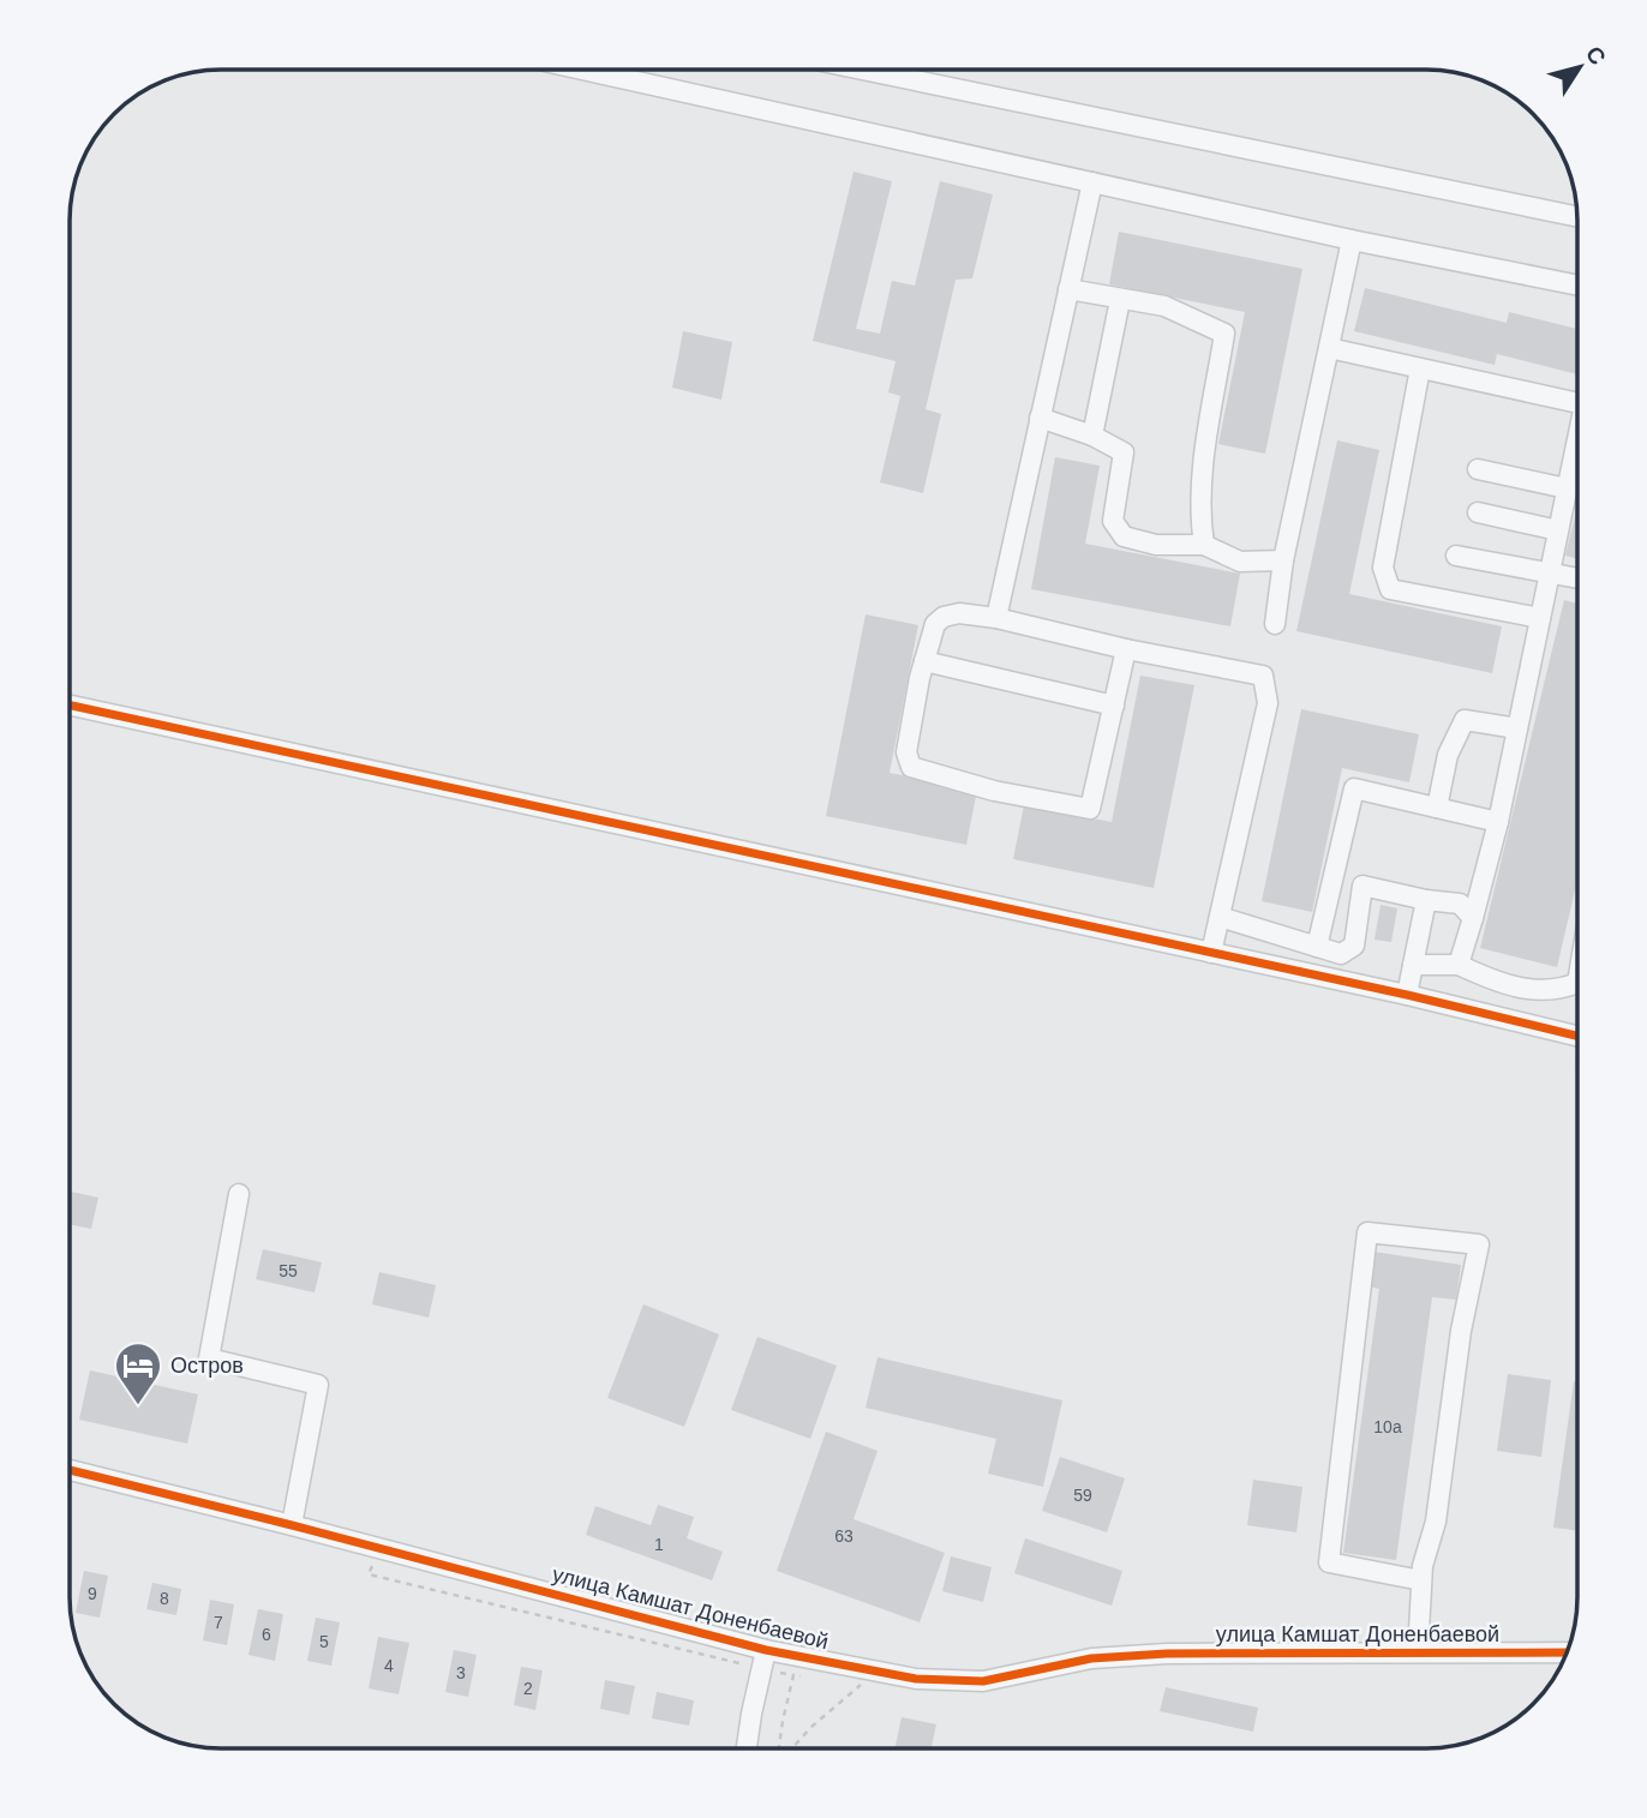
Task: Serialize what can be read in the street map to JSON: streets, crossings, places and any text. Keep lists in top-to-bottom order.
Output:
{
  "streets": {
    "street": ["улица Камшат Доненбаевой"]
  },
  "places": {
    "hotel": ["Остров"]
  },
  "house_numbers": [
    "55",
    "10а",
    "59",
    "63",
    "1",
    "9",
    "8",
    "7",
    "6",
    "5",
    "4",
    "3",
    "2"
  ],
  "north": "top right"
}
